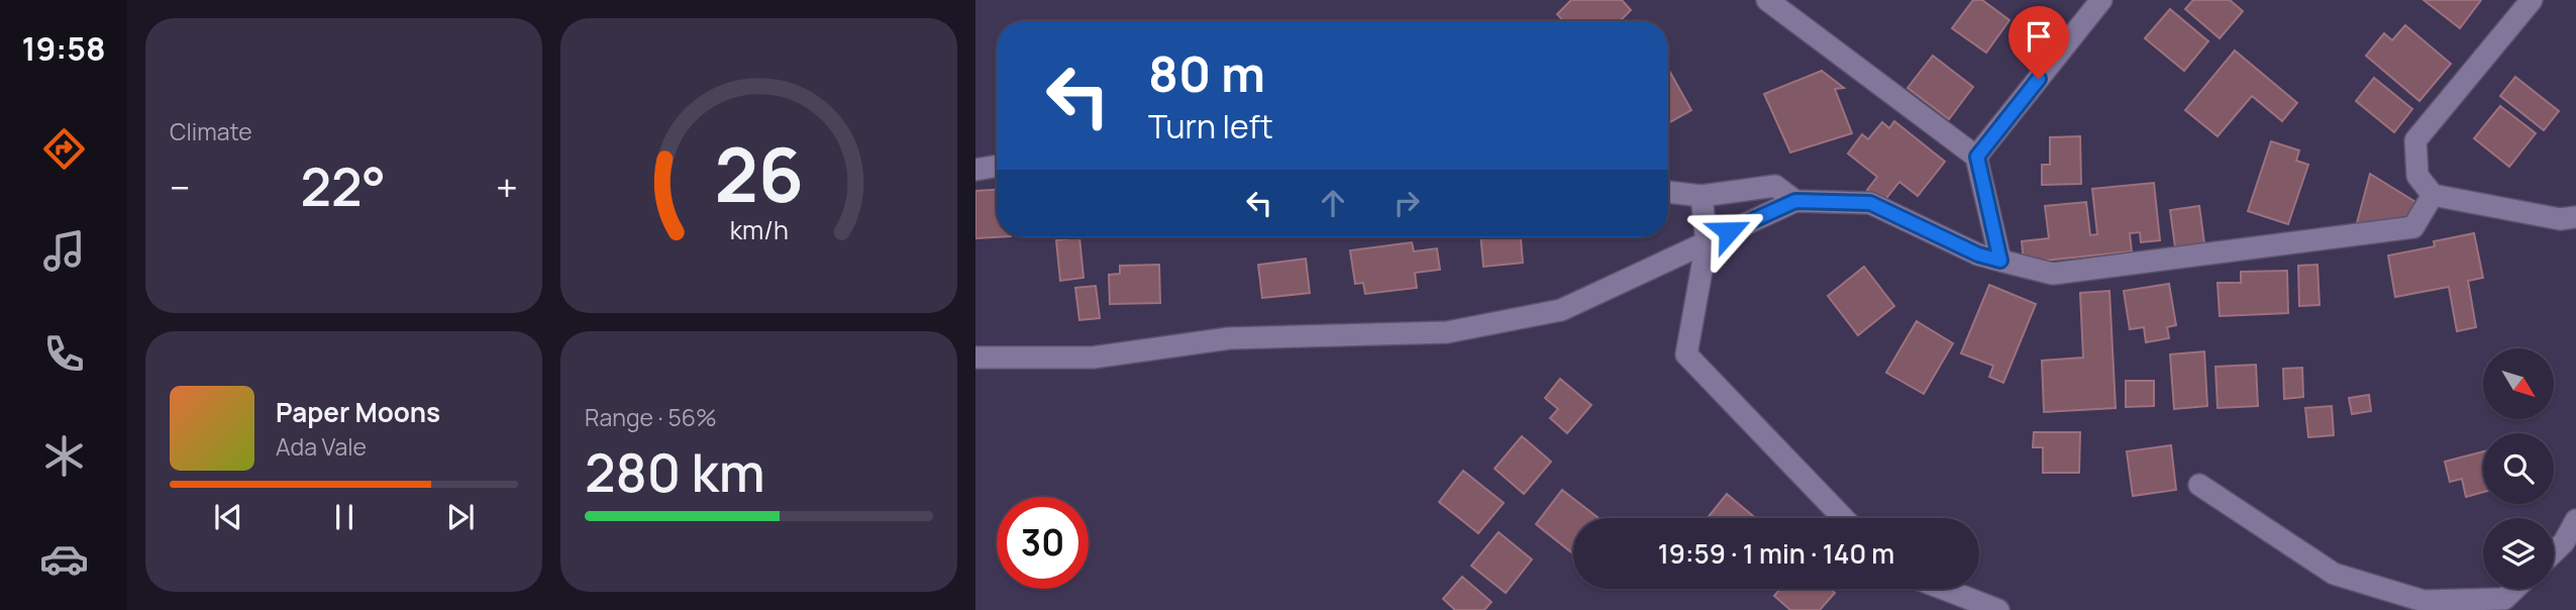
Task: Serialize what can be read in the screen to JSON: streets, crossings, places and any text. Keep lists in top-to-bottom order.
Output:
{
  "north": "bottom right",
  "page": {
    "tabs": "19:58",
    "tile": [
      "Climate",
      ["Range · 56%", "280 km"]
    ],
    "turn": ["80 m", "Turn left"],
    "heat": ["−", "22°", "+"],
    "song": ["Paper Moons", "Ada Vale"],
    "limit": "30",
    "trip": "19:59 · 1 min · 140 m",
    "gauge": ["26", "km/h"]
  }
}
